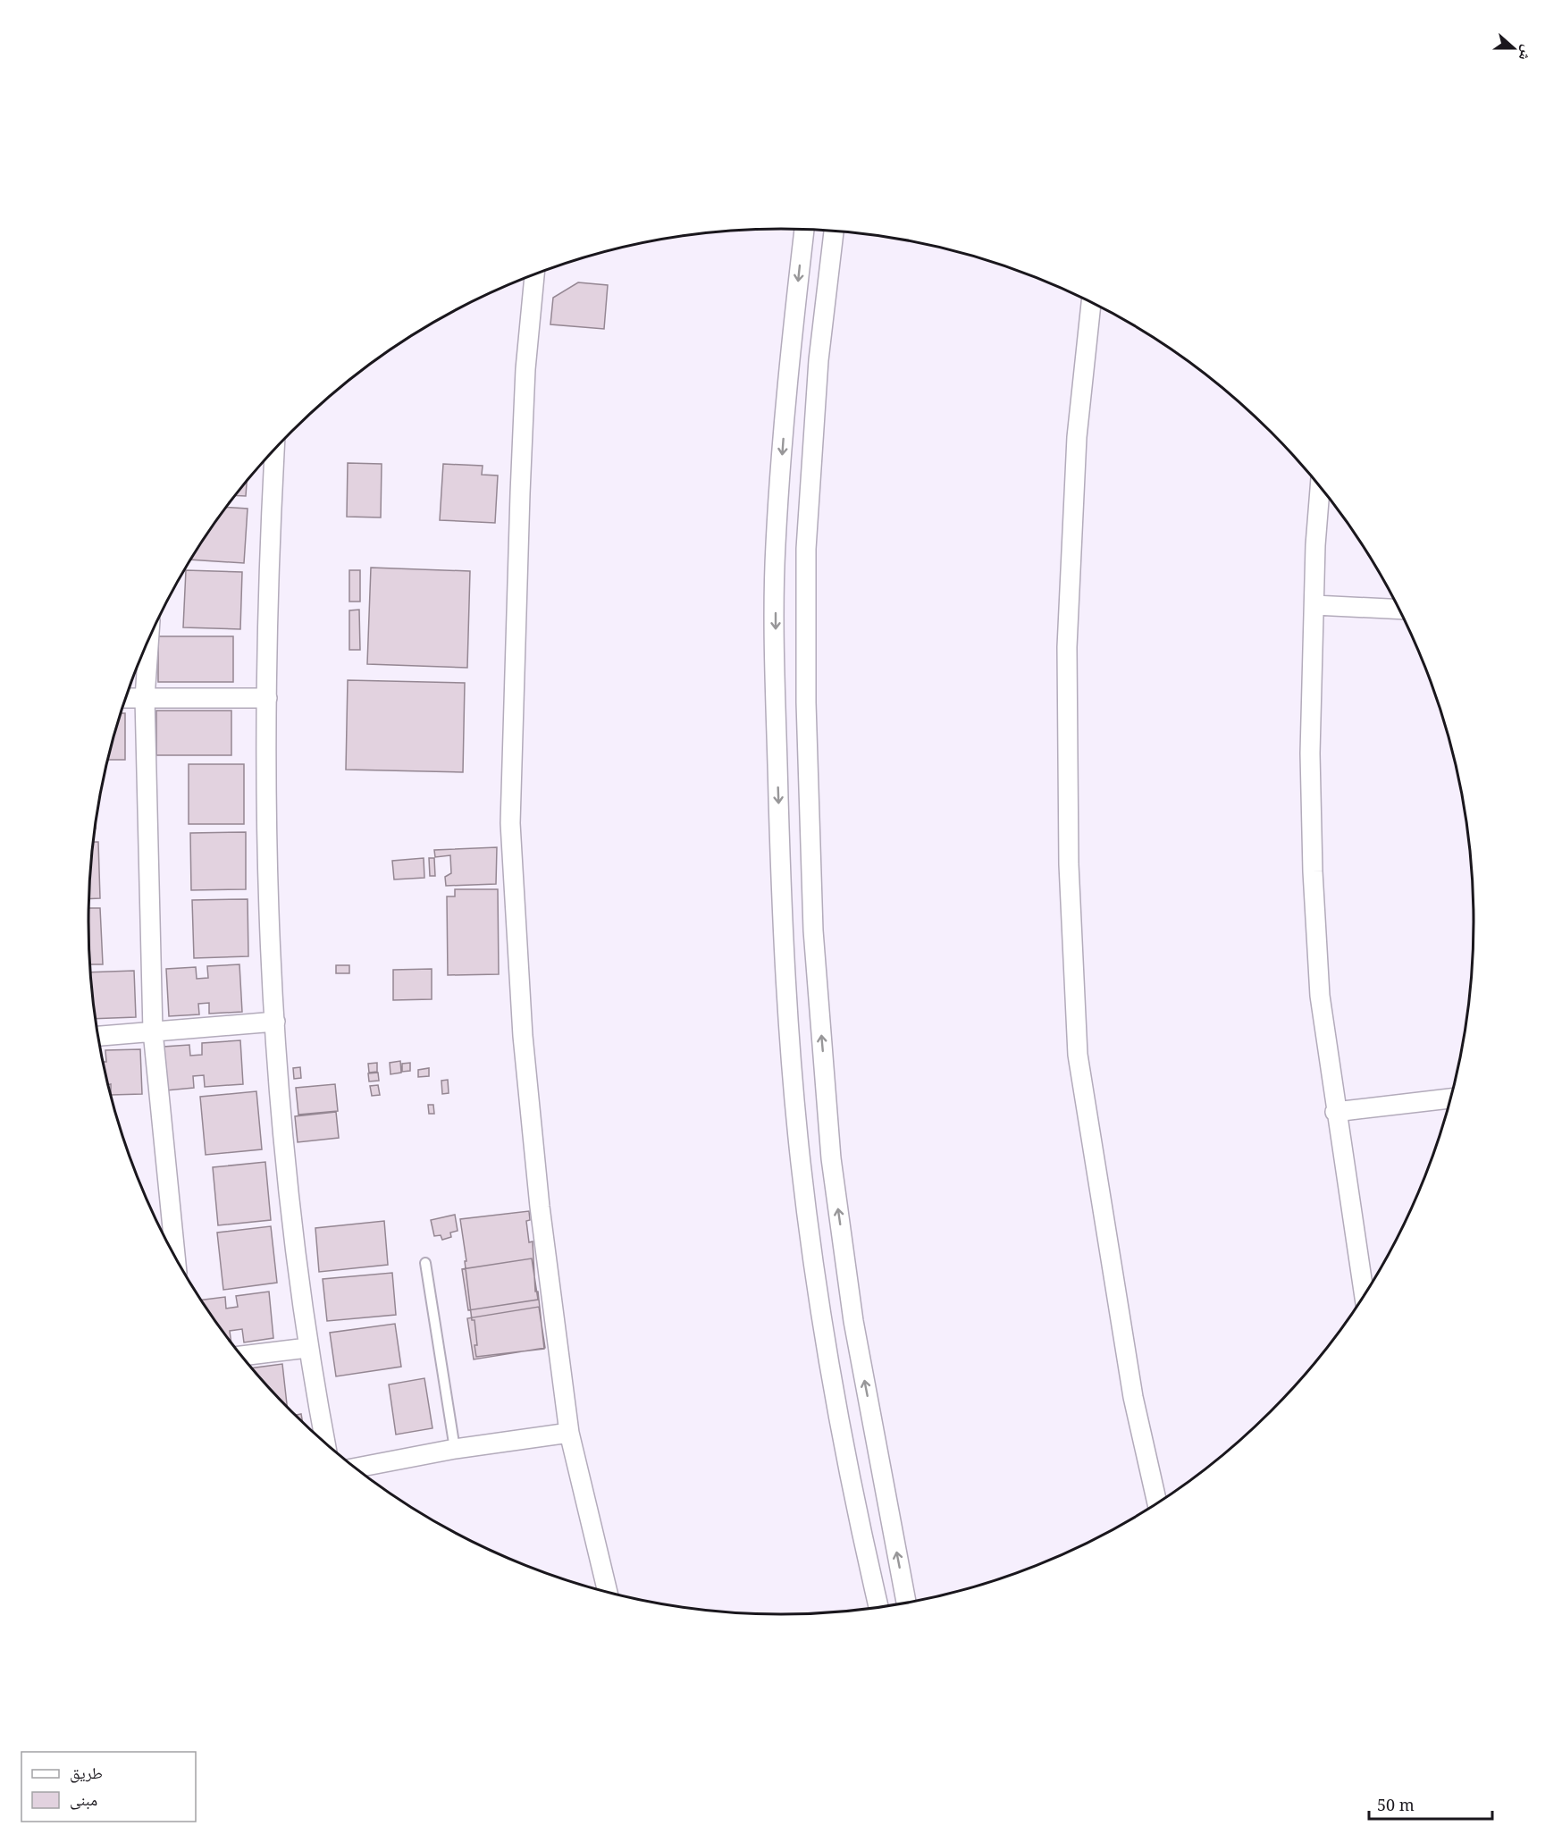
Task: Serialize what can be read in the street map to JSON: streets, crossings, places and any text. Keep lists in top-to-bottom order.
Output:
{
  "legend": ["طريق", "مبنى"],
  "scale_bar": "50 m",
  "north": "right"
}
